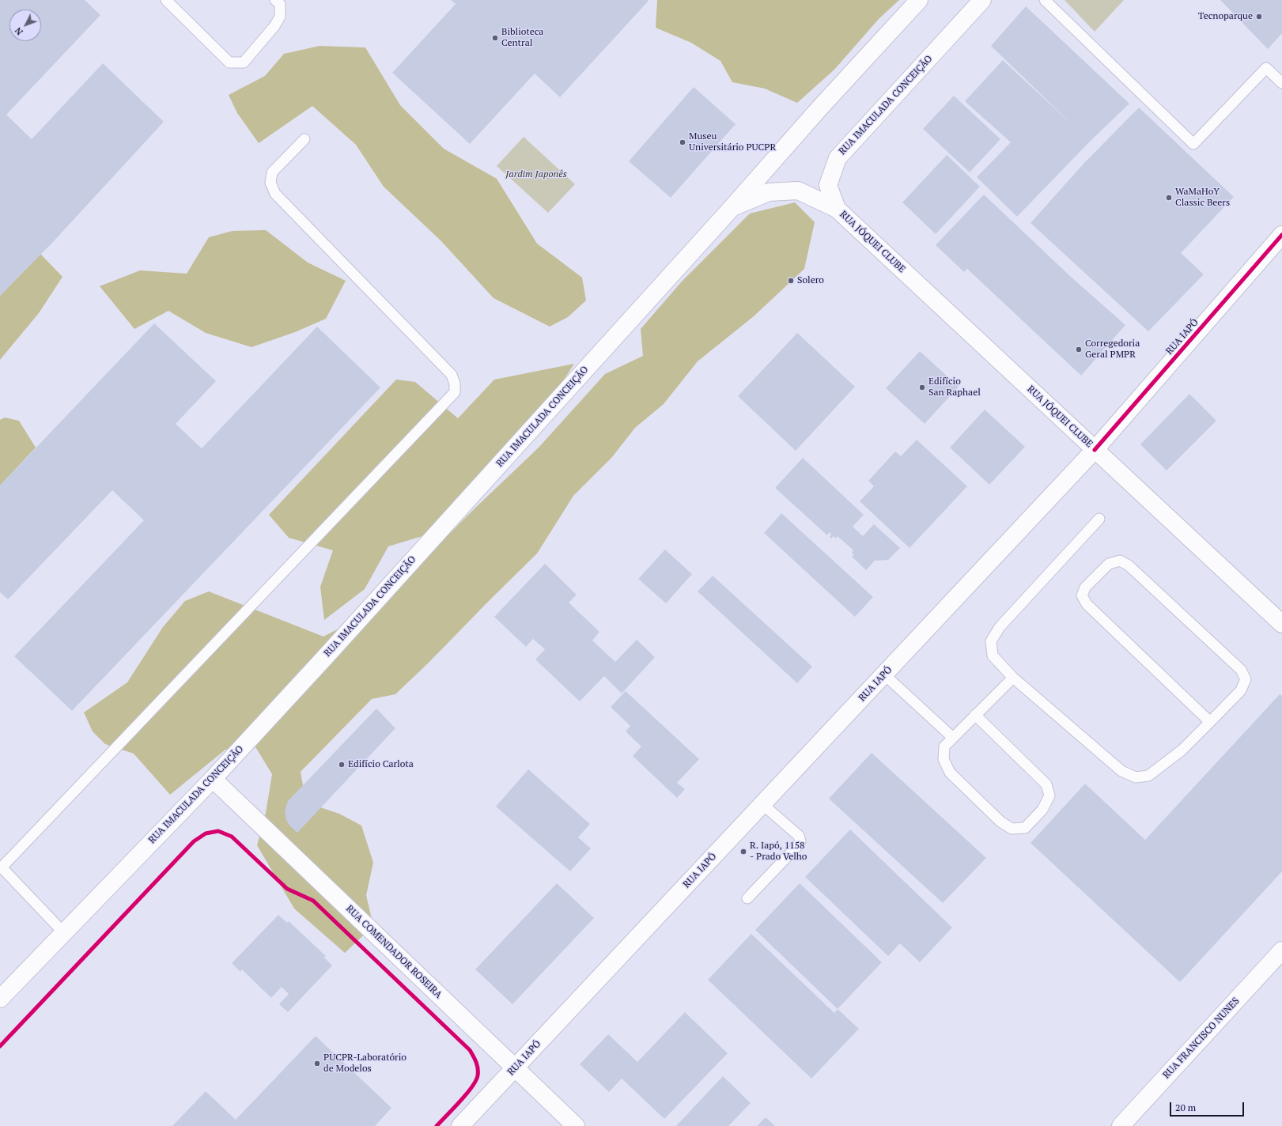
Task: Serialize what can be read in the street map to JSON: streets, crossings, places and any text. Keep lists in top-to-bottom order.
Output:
{
  "streets": {
    "main road": [
      "RUA IMACULADA CONCEIÇÃO",
      "RUA JÓQUEI CLUBE",
      "RUA IAPÓ",
      "RUA COMENDADOR ROSEIRA",
      "RUA FRANCISCO NUNES"
    ]
  },
  "crossings": [
    ["RUA IMACULADA CONCEIÇÃO", "RUA JÓQUEI CLUBE"],
    ["RUA IMACULADA CONCEIÇÃO", "RUA COMENDADOR ROSEIRA"],
    ["RUA JÓQUEI CLUBE", "RUA IAPÓ"],
    ["RUA IAPÓ", "RUA COMENDADOR ROSEIRA"]
  ],
  "parks": ["Jardim Japonês"],
  "places": [
    "Tecnoparque",
    "Biblioteca Central",
    "Museu Universitário PUCPR",
    "WaMaHoY Classic Beers",
    "Solero",
    "Corregedoria Geral PMPR",
    "Edifício San Raphael",
    "Edifício Carlota",
    "R. Iapó, 1158 - Prado Velho",
    "PUCPR-Laboratório de Modelos"
  ],
  "scale_bar": "20 m",
  "north": "bottom left"
}
